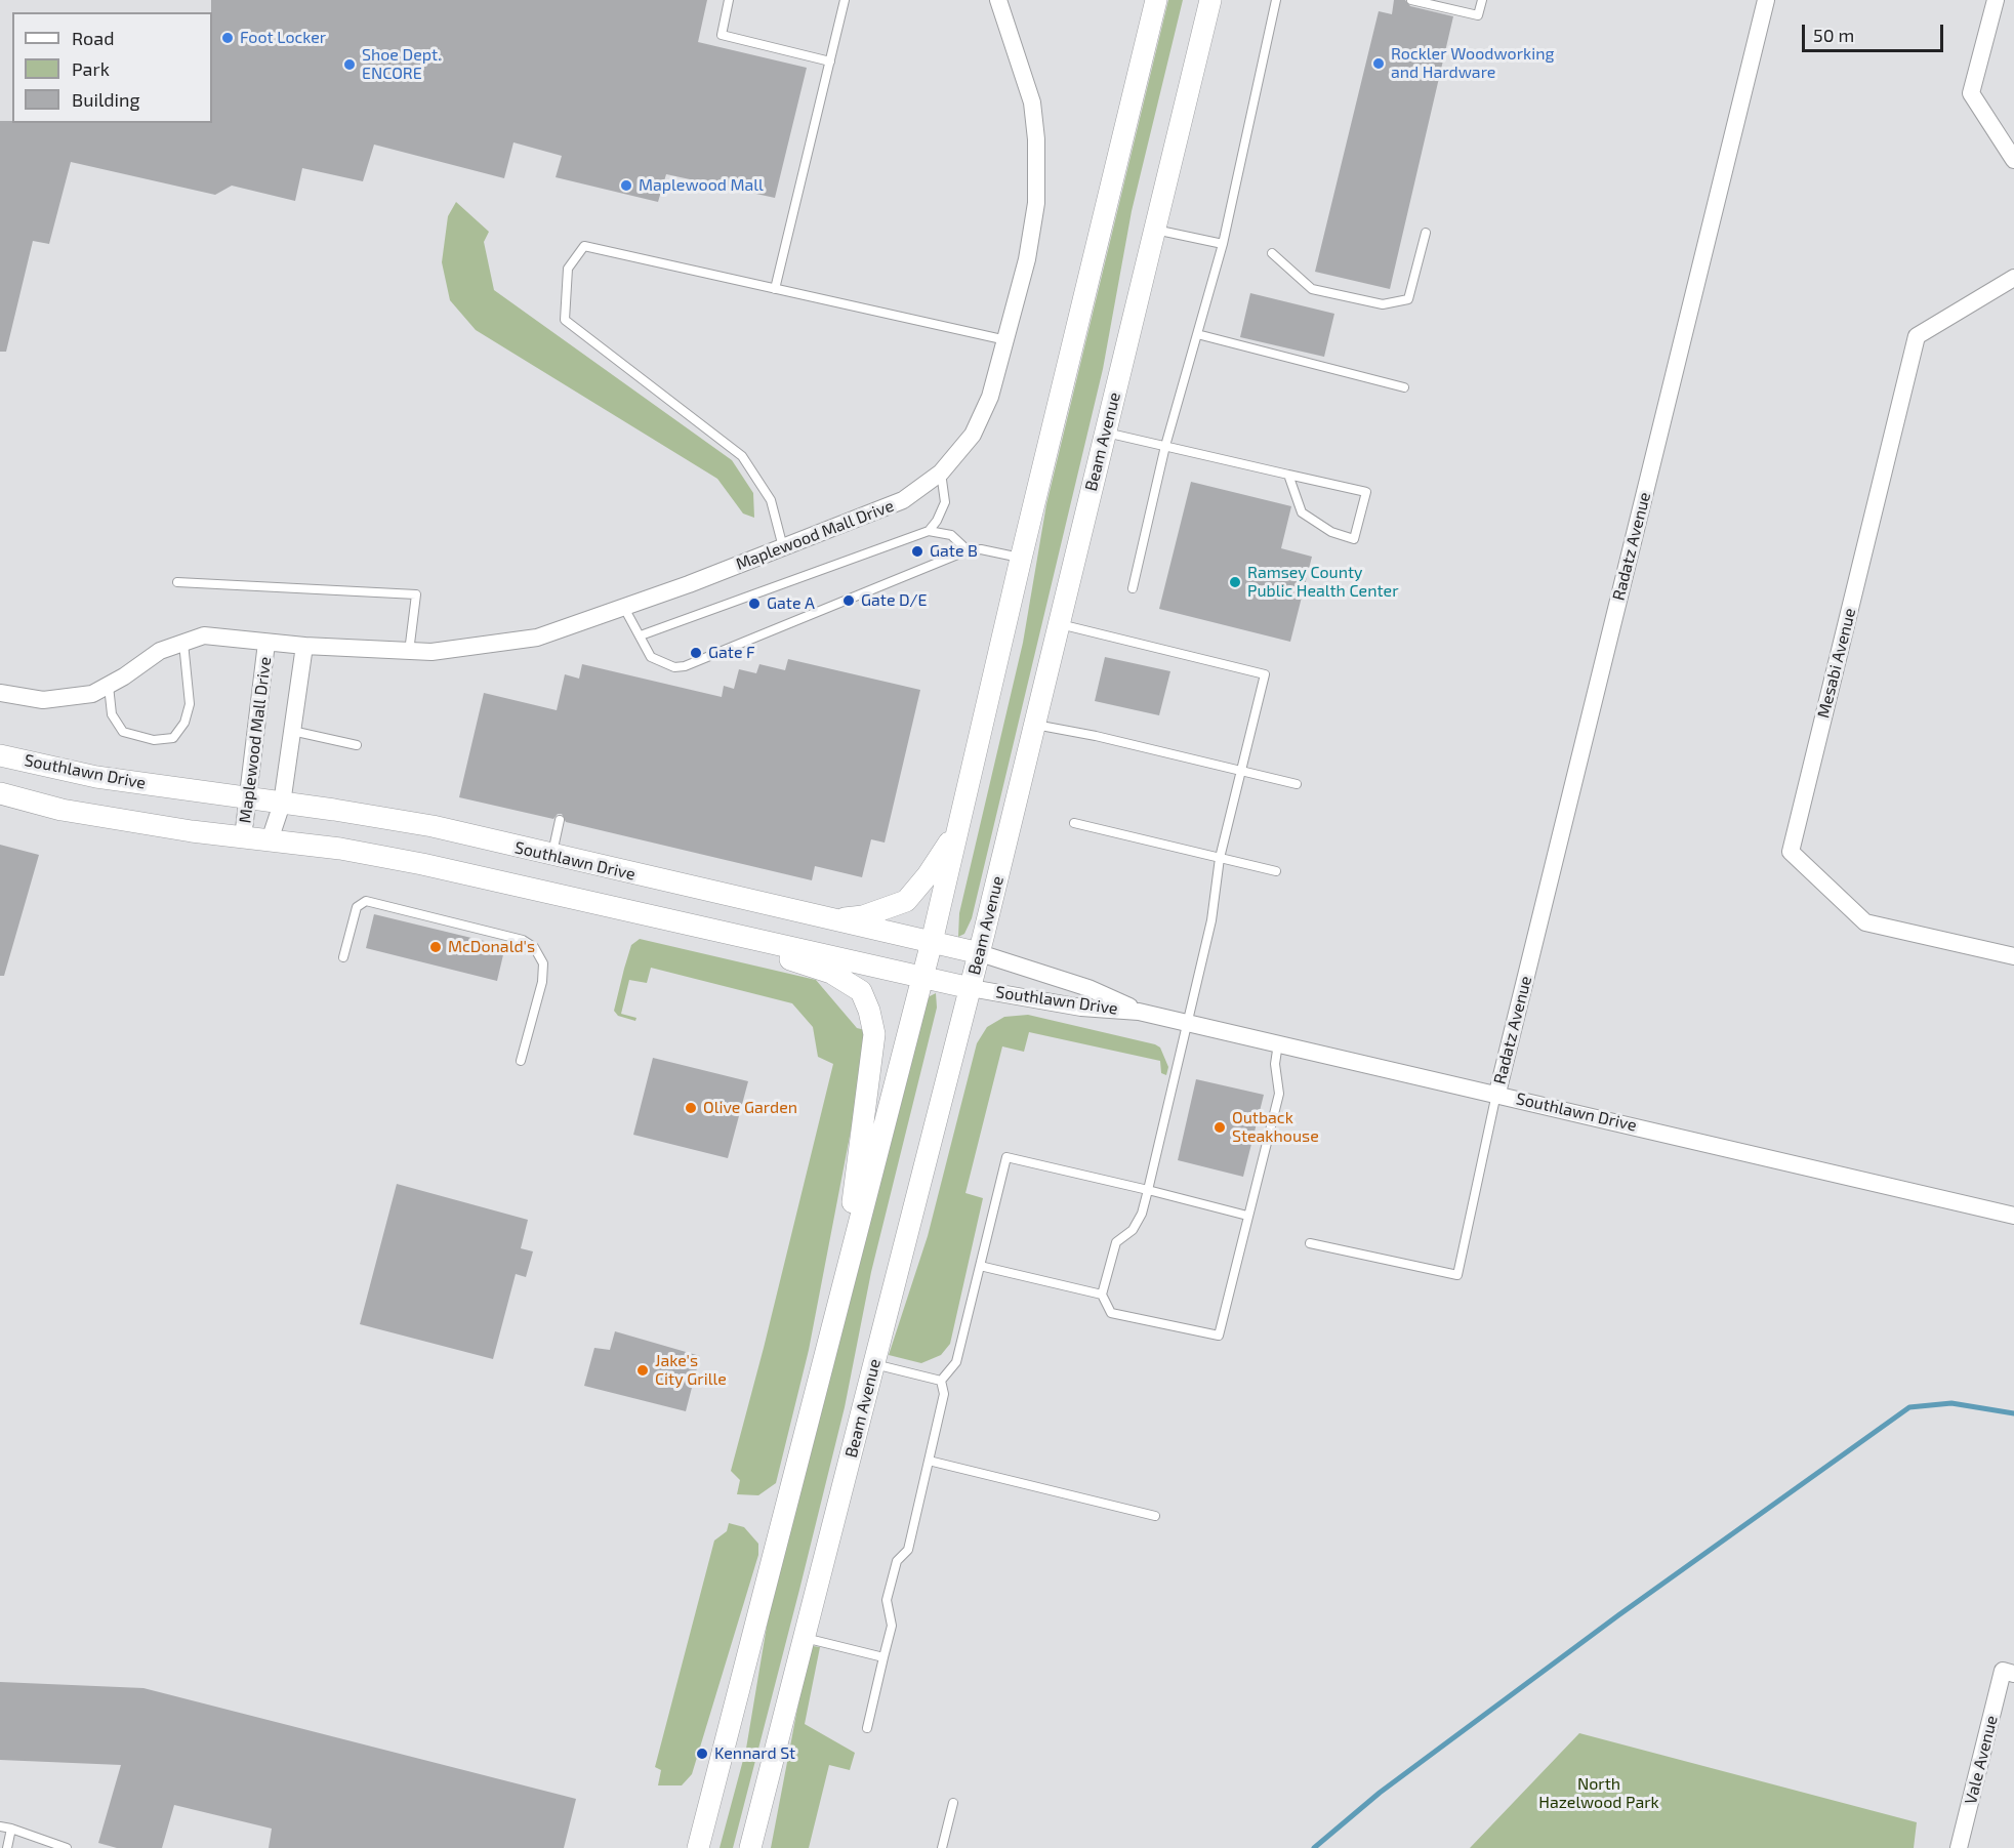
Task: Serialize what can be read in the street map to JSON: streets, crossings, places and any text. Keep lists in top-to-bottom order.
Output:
{
  "streets": {
    "street": [
      "Beam Avenue",
      "Maplewood Mall Drive",
      "Radatz Avenue",
      "Mesabi Avenue",
      "Southlawn Drive",
      "Vale Avenue"
    ]
  },
  "crossings": [
    ["Beam Avenue", "Southlawn Drive"],
    ["Maplewood Mall Drive", "Southlawn Drive"],
    ["Radatz Avenue", "Southlawn Drive"]
  ],
  "parks": ["North Hazelwood Park"],
  "places": [
    "Foot Locker",
    "Rockler Woodworking and Hardware",
    "Shoe Dept. ENCORE",
    "Maplewood Mall",
    "Gate B",
    "Ramsey County Public Health Center",
    "Gate D/E",
    "Gate A",
    "Gate F",
    "McDonald's",
    "Olive Garden",
    "Outback Steakhouse",
    "Jake's City Grille",
    "Kennard St"
  ],
  "legend": ["Road", "Park", "Building"],
  "scale_bar": "50 m"
}
